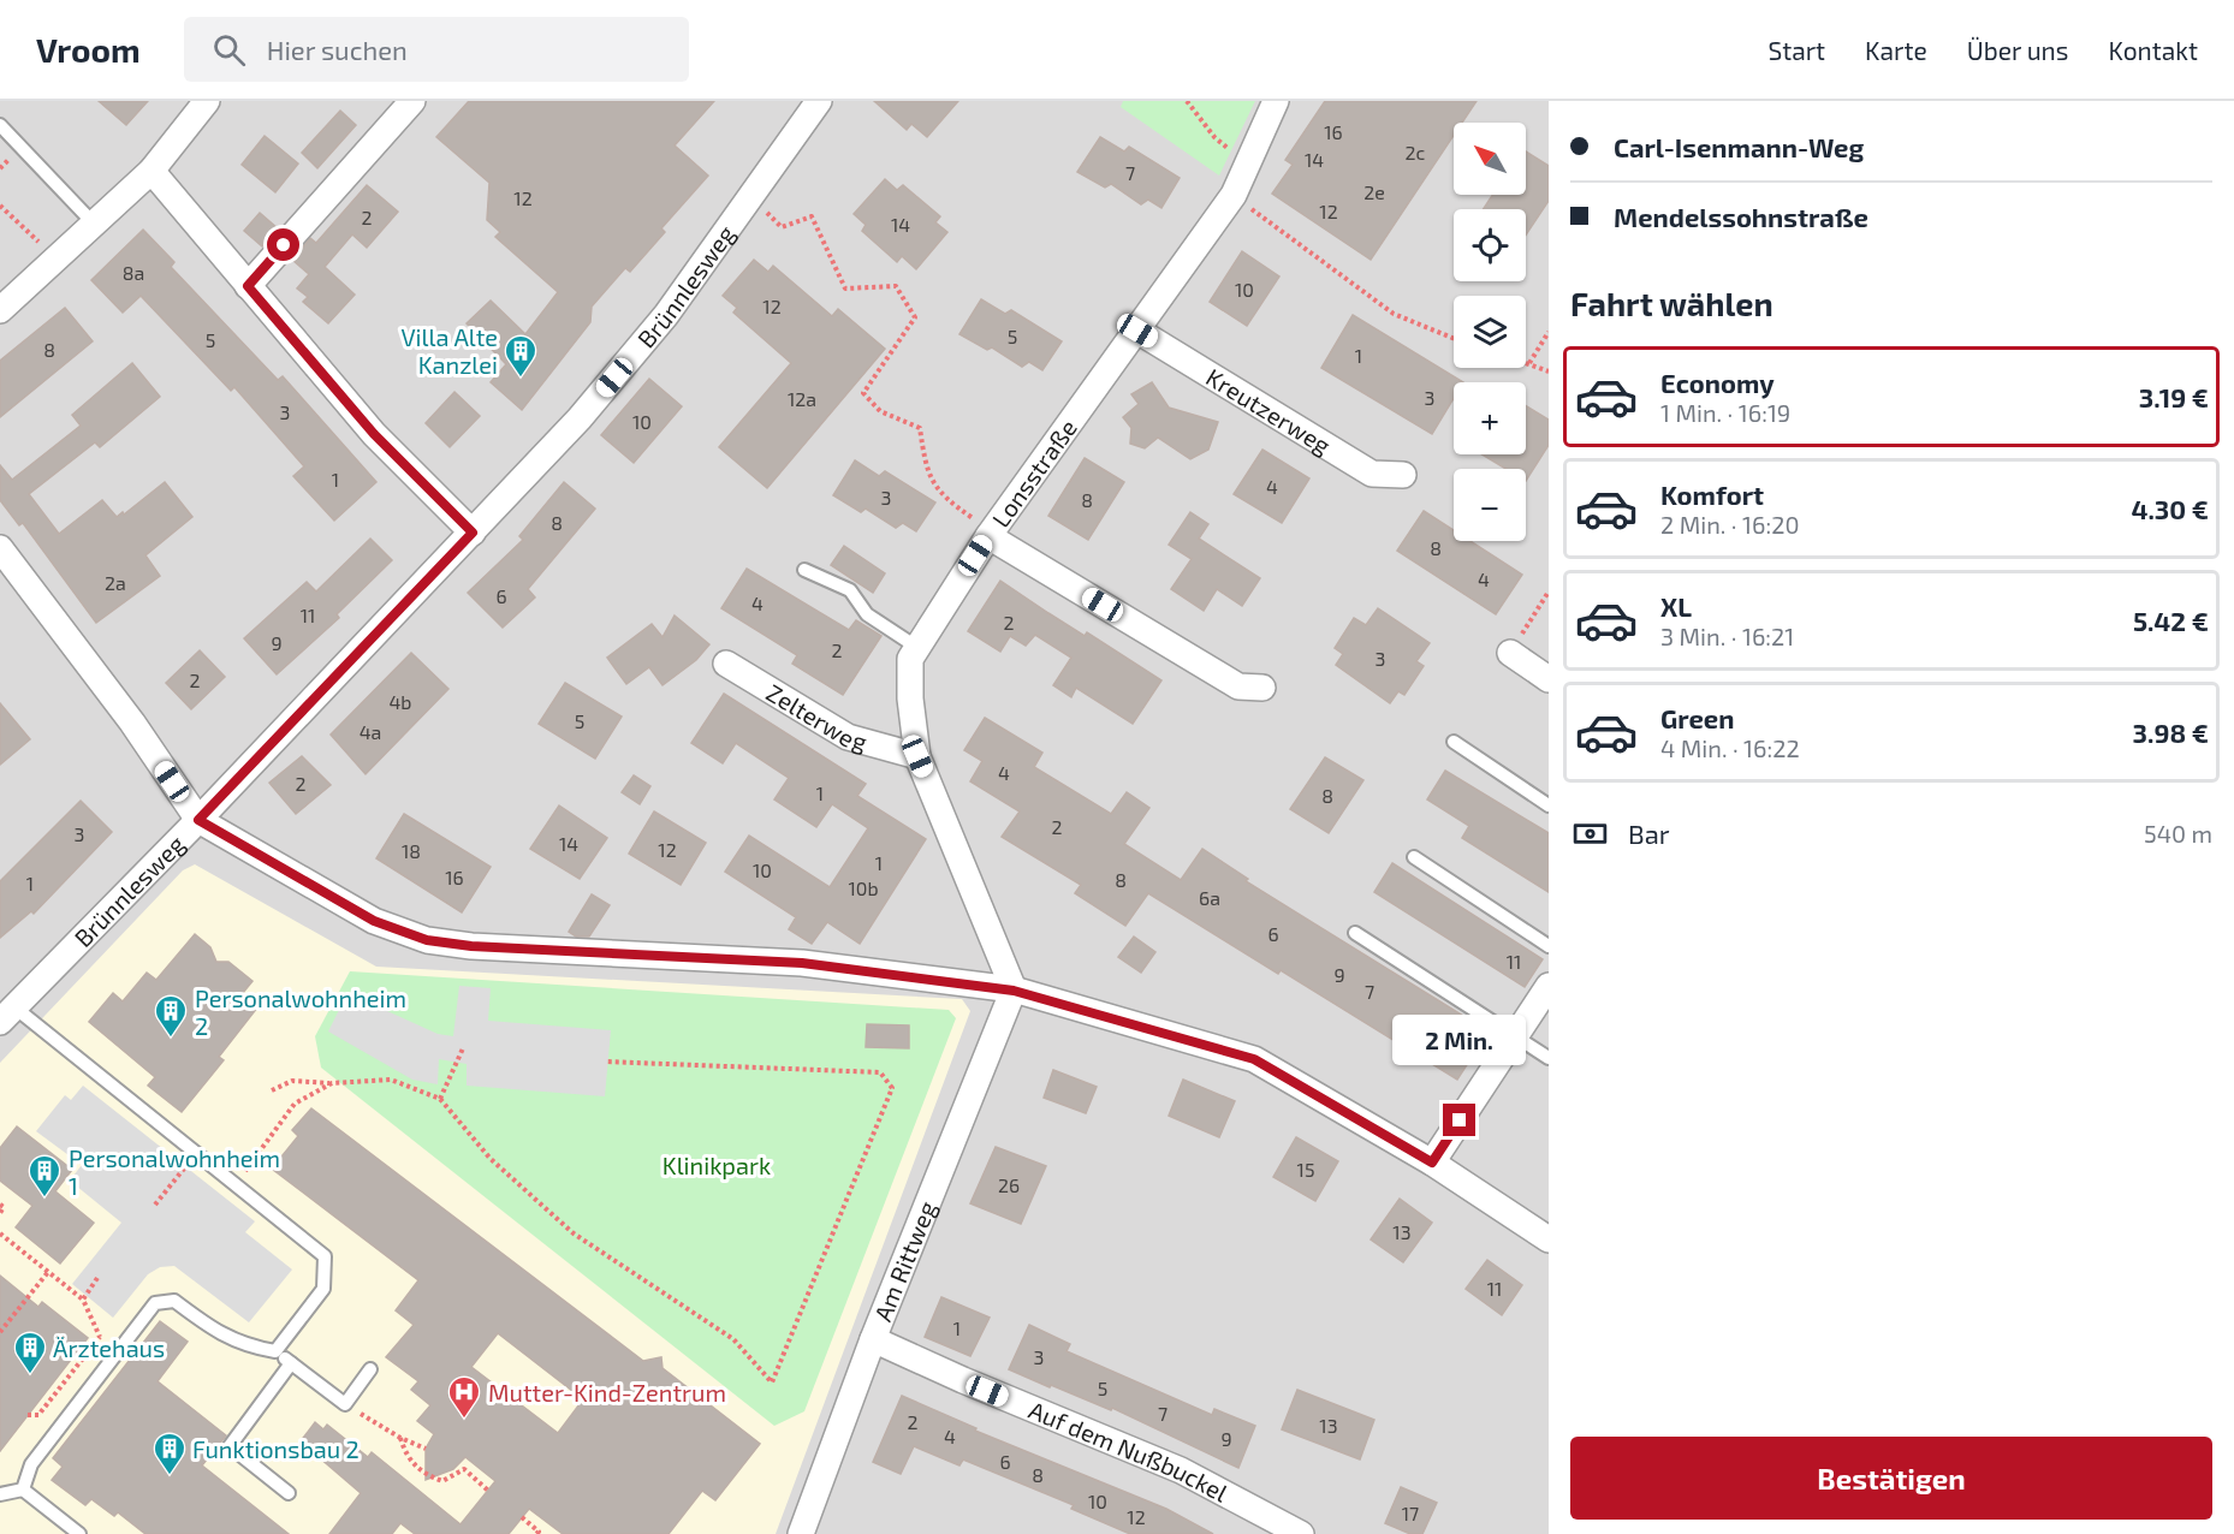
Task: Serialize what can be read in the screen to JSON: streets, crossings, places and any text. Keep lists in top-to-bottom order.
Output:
{
  "streets": {
    "street": [
      "Brünnlesweg",
      "Kreutzerweg",
      "Lonsstraße",
      "Zelterweg",
      "Am Rittweg",
      "Auf dem Nußbuckel"
    ]
  },
  "crossings": [
    ["Kreutzerweg", "Lonsstraße"],
    ["Lonsstraße", "Zelterweg"],
    ["Lonsstraße", "Am Rittweg"],
    ["Am Rittweg", "Auf dem Nußbuckel"]
  ],
  "parks": ["Klinikpark"],
  "places": {
    "building": [
      "Villa Alte Kanzlei",
      "Personalwohnheim 2",
      "Personalwohnheim 1",
      "Ärztehaus",
      "Funktionsbau 2"
    ],
    "hospital": ["Mutter-Kind-Zentrum"]
  },
  "house_numbers": [
    "16",
    "2c",
    "14",
    "7",
    "2e",
    "12",
    "12",
    "2",
    "14",
    "8a",
    "10",
    "12",
    "5",
    "5",
    "8",
    "1",
    "3",
    "12a",
    "3",
    "10",
    "1",
    "4",
    "3",
    "8",
    "8",
    "8",
    "4",
    "2a",
    "6",
    "4",
    "11",
    "2",
    "9",
    "2",
    "3",
    "2",
    "4b",
    "5",
    "4a",
    "4",
    "2",
    "1",
    "8",
    "2",
    "3",
    "14",
    "12",
    "18",
    "1",
    "10",
    "16",
    "8",
    "1",
    "10b",
    "6a",
    "6",
    "11",
    "9",
    "7",
    "15",
    "26",
    "13",
    "11",
    "1",
    "3",
    "5",
    "7",
    "2",
    "13",
    "4",
    "9",
    "6",
    "8",
    "10",
    "17",
    "12"
  ],
  "north": "top left",
  "page": {
    "header": "Vroom",
    "search": "Hier suchen",
    "nav": [
      "Start",
      "Karte",
      "Über uns",
      "Kontakt"
    ],
    "banner": ["Carl-Isenmann-Weg", "Mendelssohnstraße"],
    "map_buttons": ["+", "−"],
    "heading": "Fahrt wählen",
    "list": [
      {
        "name": "Economy",
        "note": "1 Min. · 16:19",
        "value": "3.19 €"
      },
      {
        "name": "Komfort",
        "note": "2 Min. · 16:20",
        "value": "4.30 €"
      },
      {
        "name": "XL",
        "note": "3 Min. · 16:21",
        "value": "5.42 €"
      },
      {
        "name": "Green",
        "note": "4 Min. · 16:22",
        "value": "3.98 €"
      }
    ],
    "pay": ["Bar", "540 m"],
    "bubble": "2 Min.",
    "buttons": "Bestätigen"
  }
}
